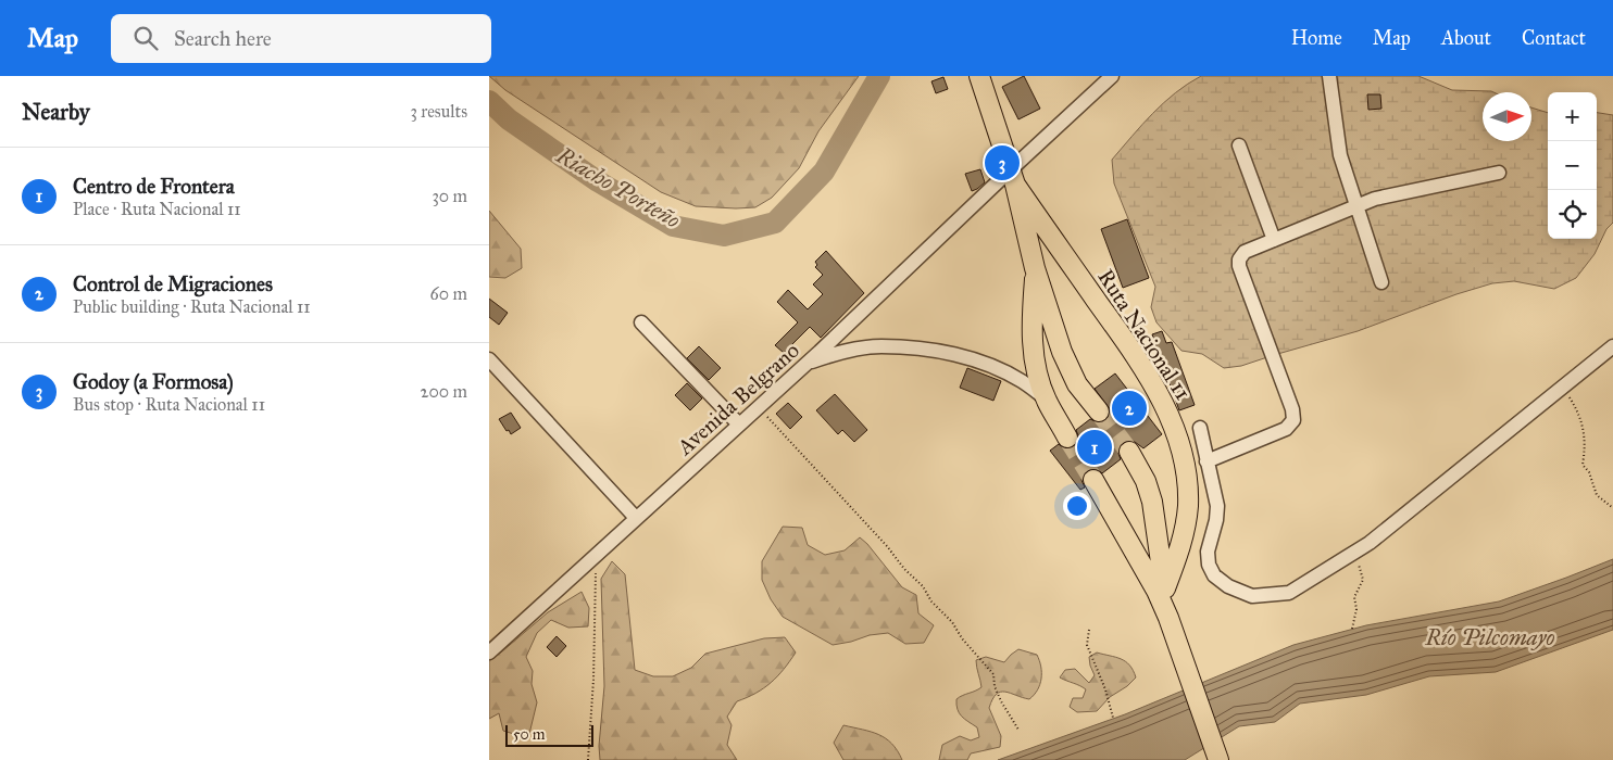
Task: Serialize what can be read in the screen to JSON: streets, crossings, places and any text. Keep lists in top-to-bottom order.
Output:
{
  "streets": {
    "highway": ["Ruta Nacional 11"],
    "street": ["Avenida Belgrano"]
  },
  "crossings": [
    ["Ruta Nacional 11", "Avenida Belgrano"]
  ],
  "water": ["Riacho Porteño", "Río Pilcomayo"],
  "scale_bar": "50 m",
  "north": "right",
  "page": {
    "header": "Map",
    "search": "Search here",
    "nav": [
      "Home",
      "Map",
      "About",
      "Contact"
    ],
    "heading": ["Nearby", "3 results"],
    "map_buttons": ["+", "−"],
    "pins": ["3", "2", "1"],
    "list": [
      {
        "mark": "1",
        "name": "Centro de Frontera",
        "note": "Place · Ruta Nacional 11",
        "value": "30 m"
      },
      {
        "mark": "2",
        "name": "Control de Migraciones",
        "note": "Public building · Ruta Nacional 11",
        "value": "60 m"
      },
      {
        "mark": "3",
        "name": "Godoy (a Formosa)",
        "note": "Bus stop · Ruta Nacional 11",
        "value": "200 m"
      }
    ],
    "scale": "50 m"
  }
}
